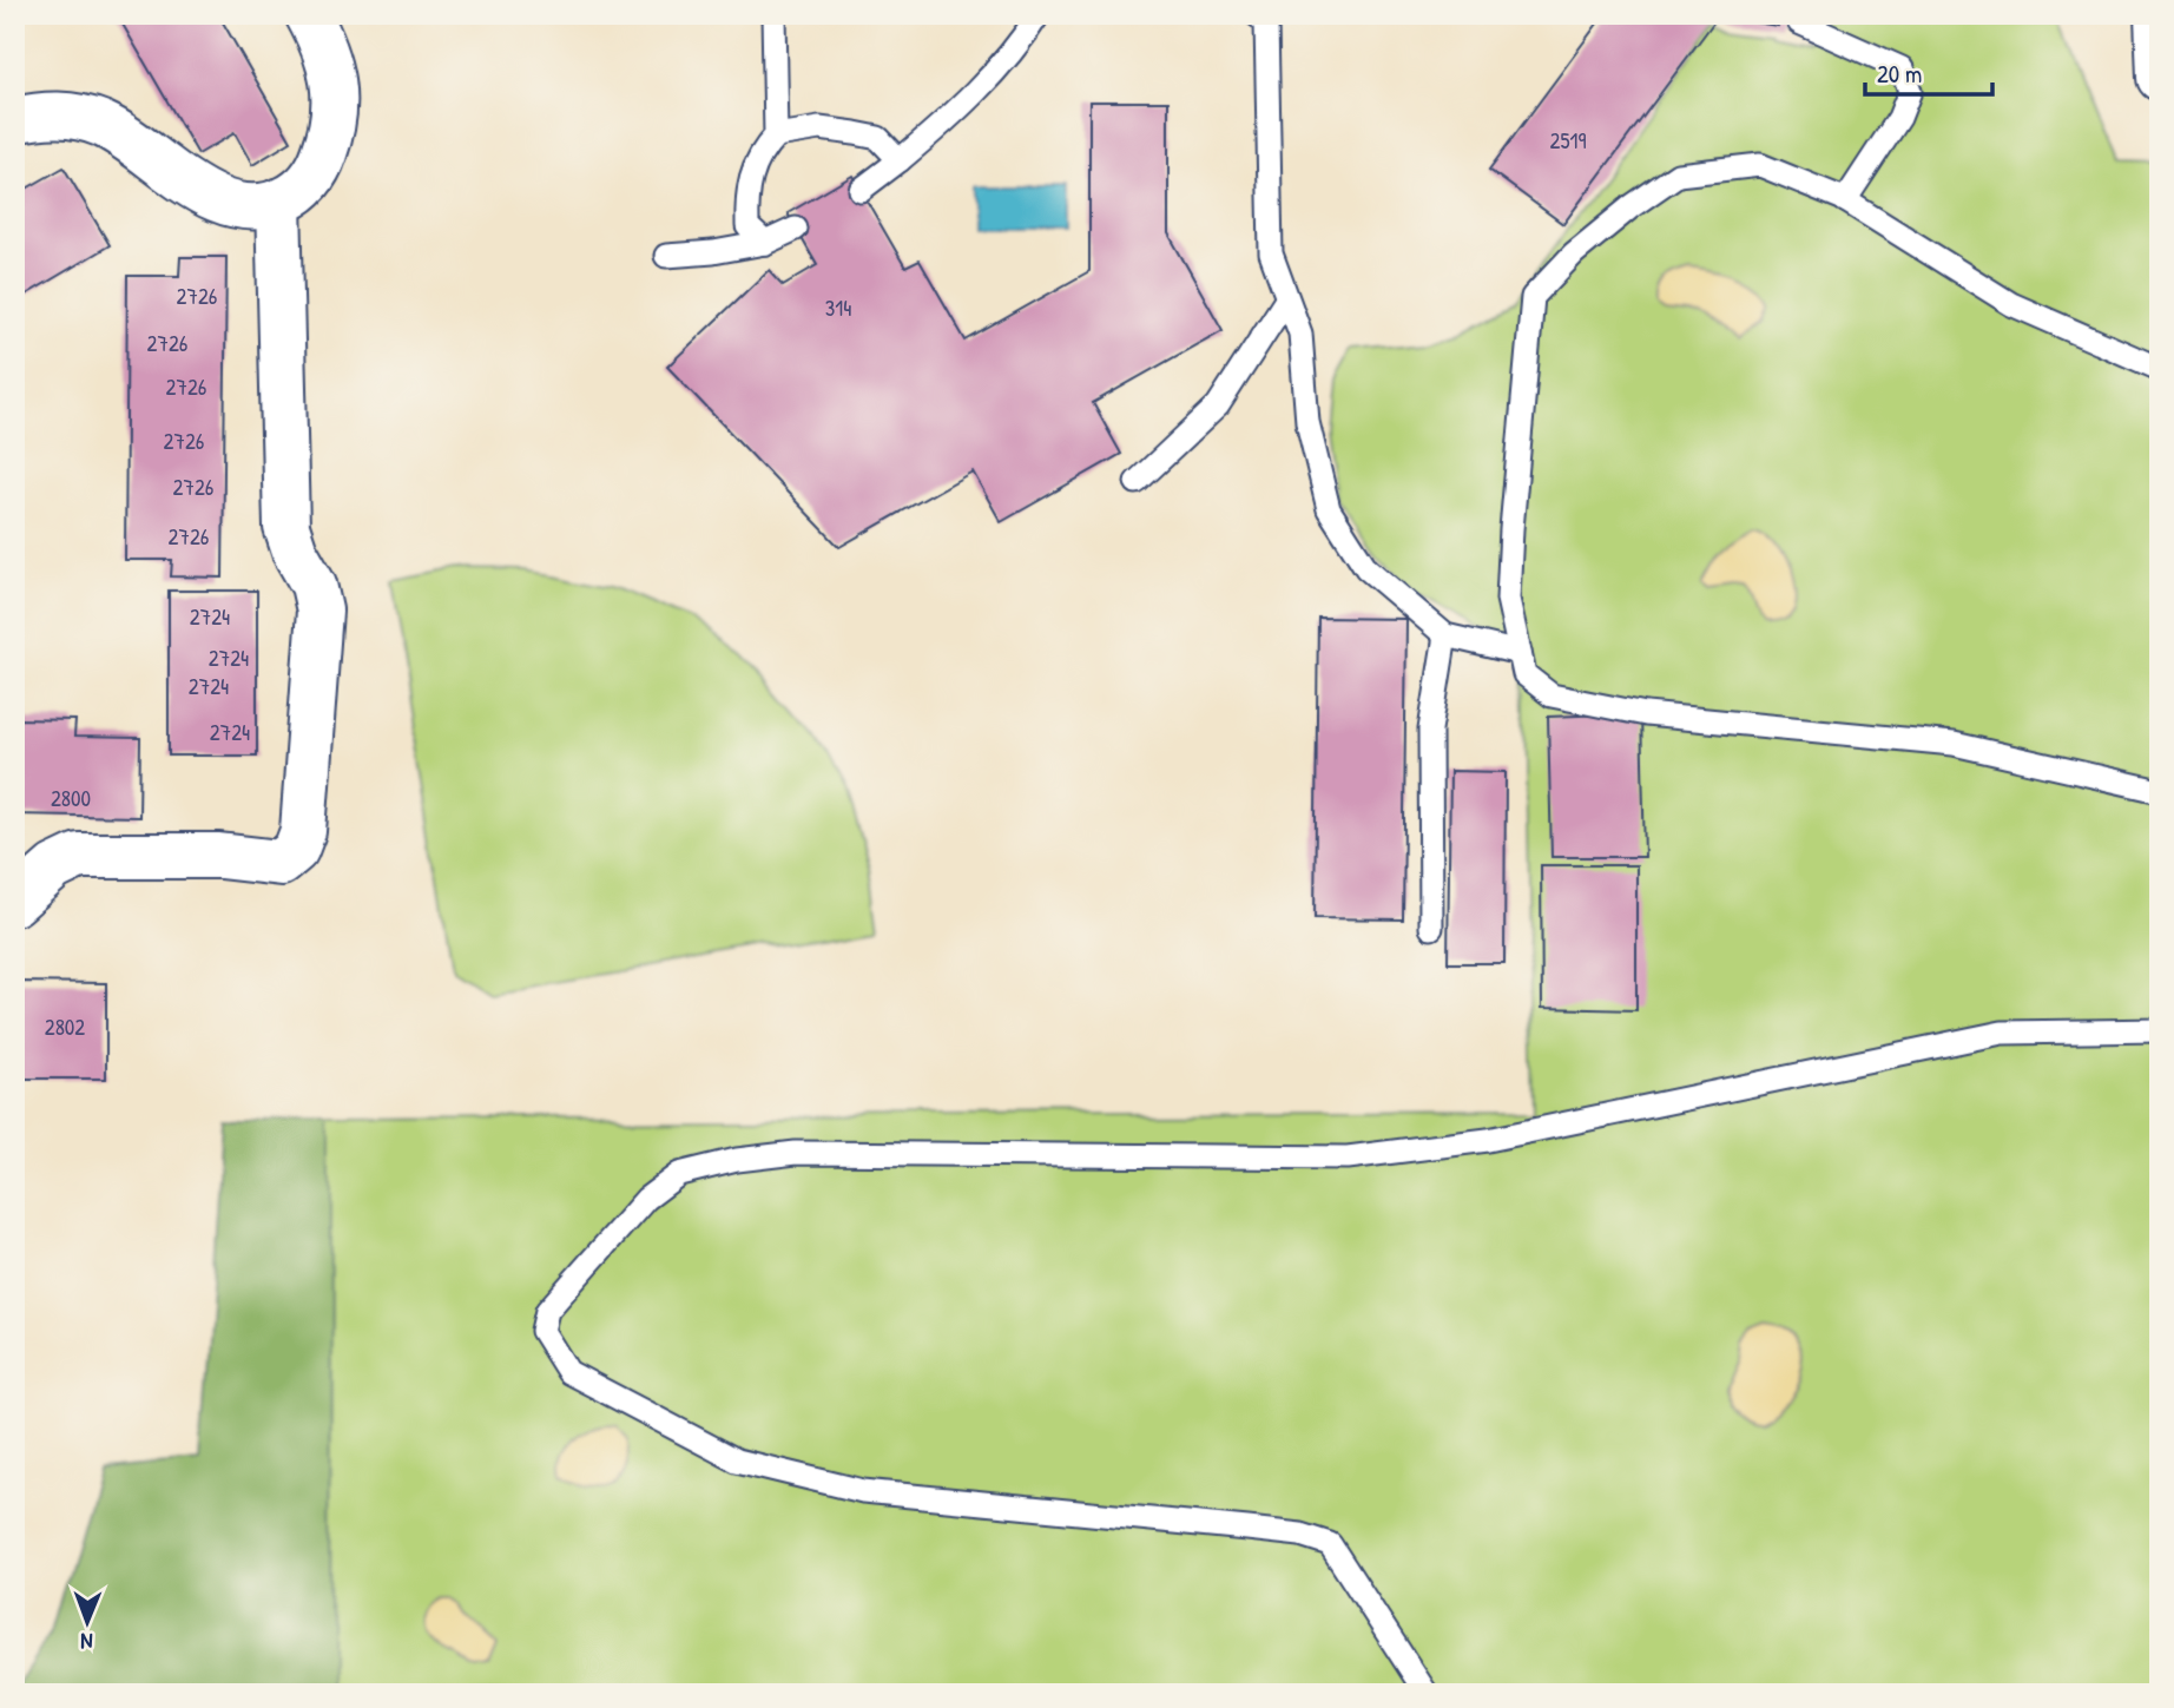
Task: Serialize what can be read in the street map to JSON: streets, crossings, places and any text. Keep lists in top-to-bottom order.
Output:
{
  "house_numbers": [
    "2519",
    "2726",
    "314",
    "2726",
    "2726",
    "2726",
    "2726",
    "2726",
    "2724",
    "2724",
    "2724",
    "2724",
    "2800",
    "2802"
  ],
  "scale_bar": "20 m",
  "north": "bottom"
}
